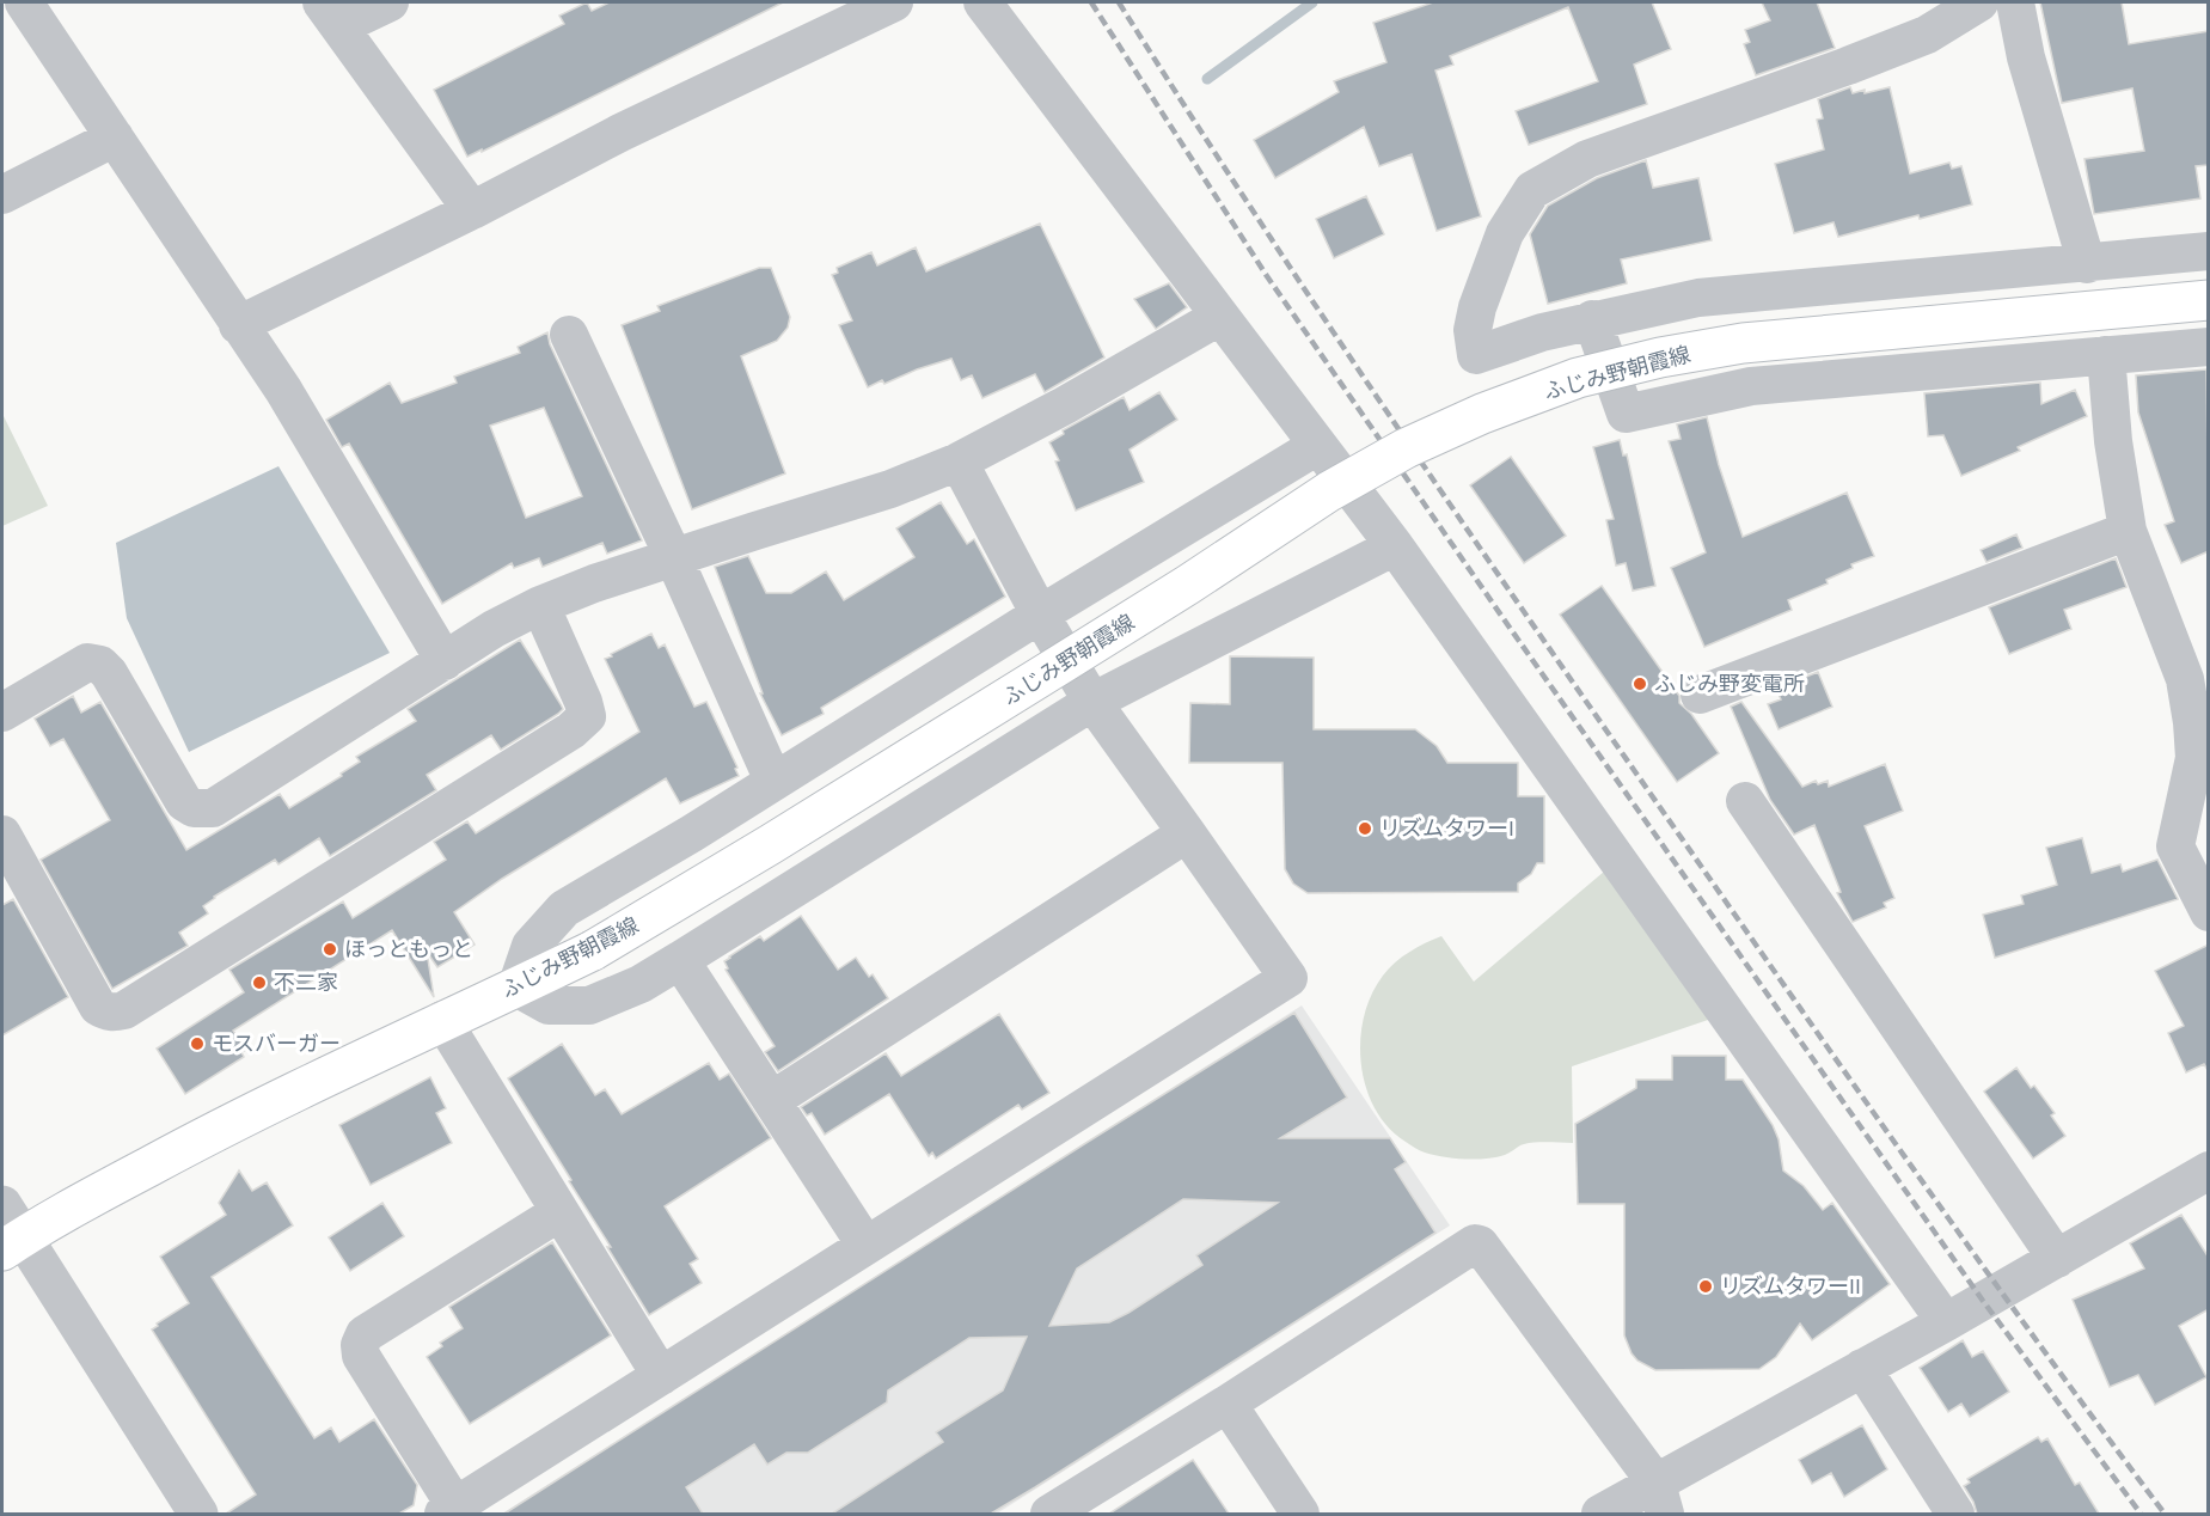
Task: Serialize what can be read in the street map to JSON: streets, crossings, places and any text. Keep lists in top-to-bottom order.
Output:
{
  "streets": {
    "main road": ["ふじみ野朝霞線"]
  },
  "places": [
    "ふじみ野変電所",
    "リズムタワーI",
    "ほっともっと",
    "不二家",
    "モスバーガー",
    "リズムタワーII"
  ]
}
